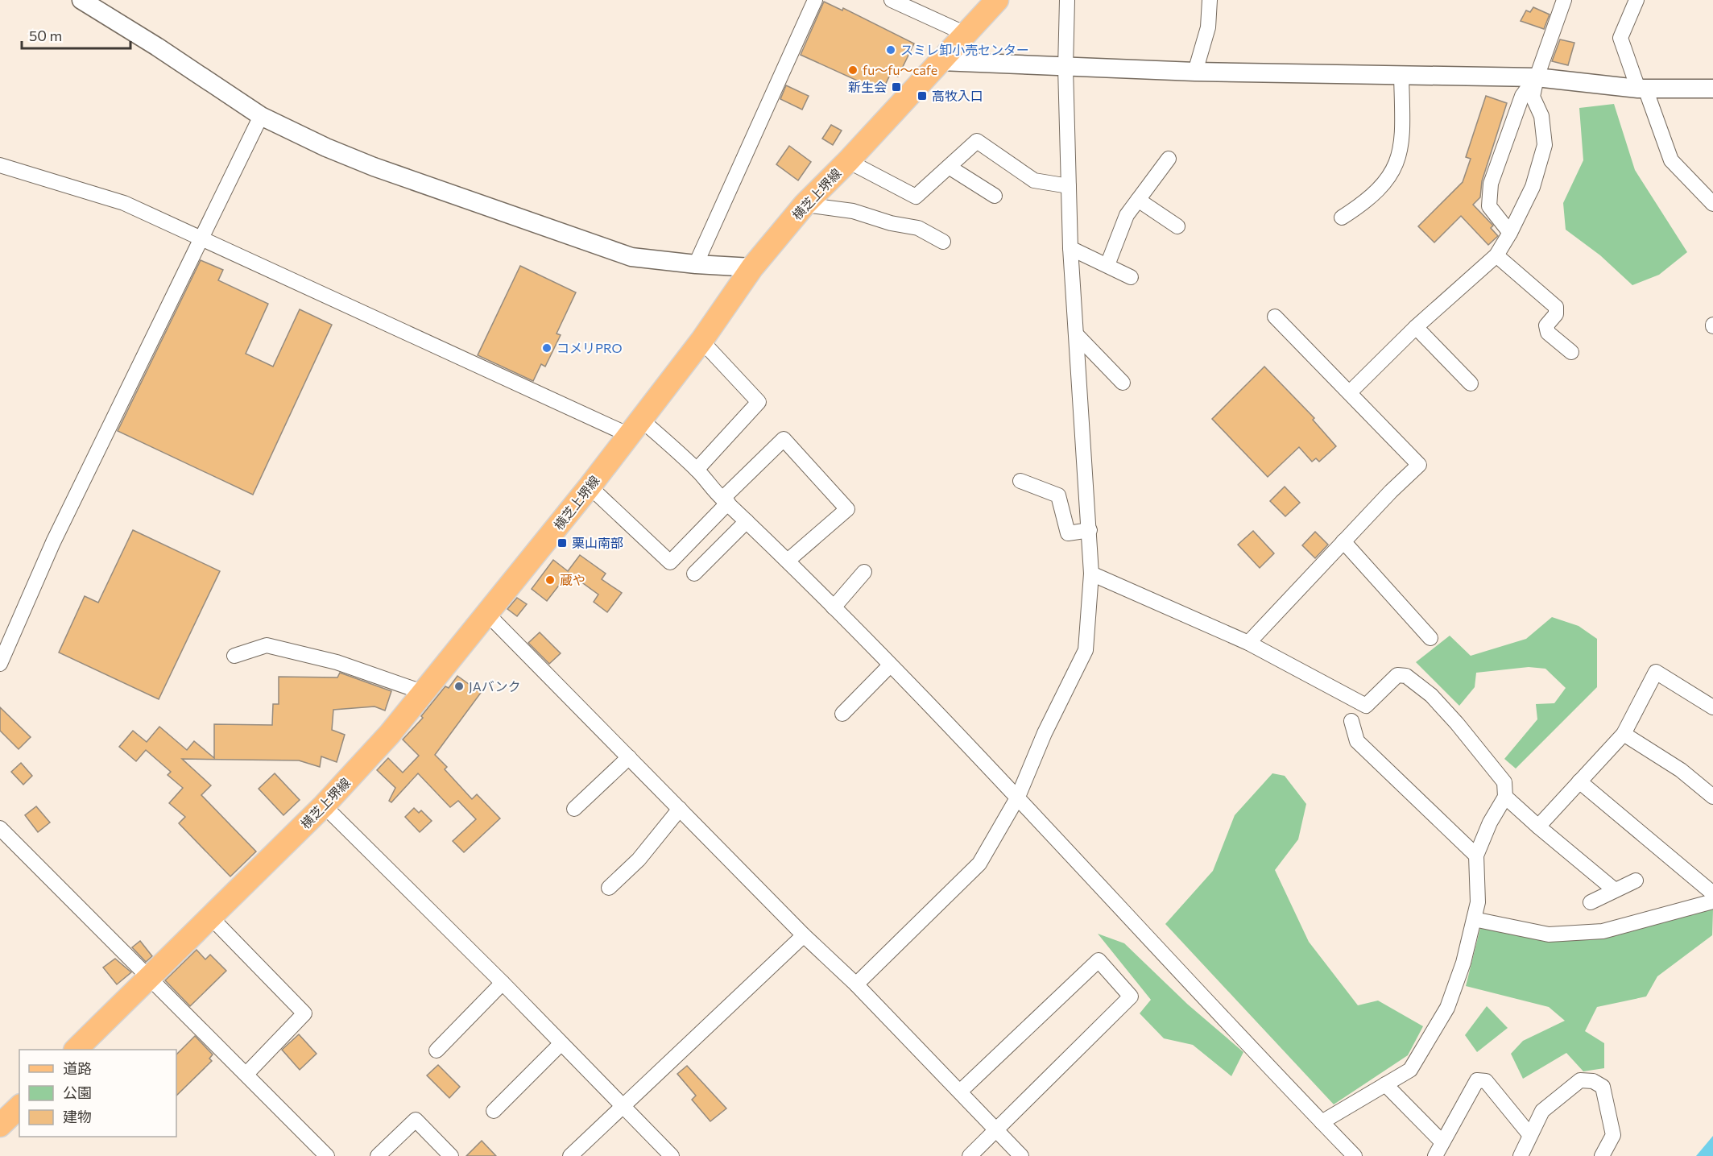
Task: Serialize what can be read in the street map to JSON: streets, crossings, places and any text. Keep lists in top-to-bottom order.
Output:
{
  "streets": {
    "main road": ["横芝上堺線"]
  },
  "places": {
    "other": [
      "スミレ卸小売センター",
      "fu～fu～cafe",
      "コメリPRO",
      "蔵や",
      "JAバンク"
    ],
    "transit": ["新生会", "高牧入口", "栗山南部"]
  },
  "legend": ["道路", "公園", "建物"],
  "scale_bar": "50 m"
}
